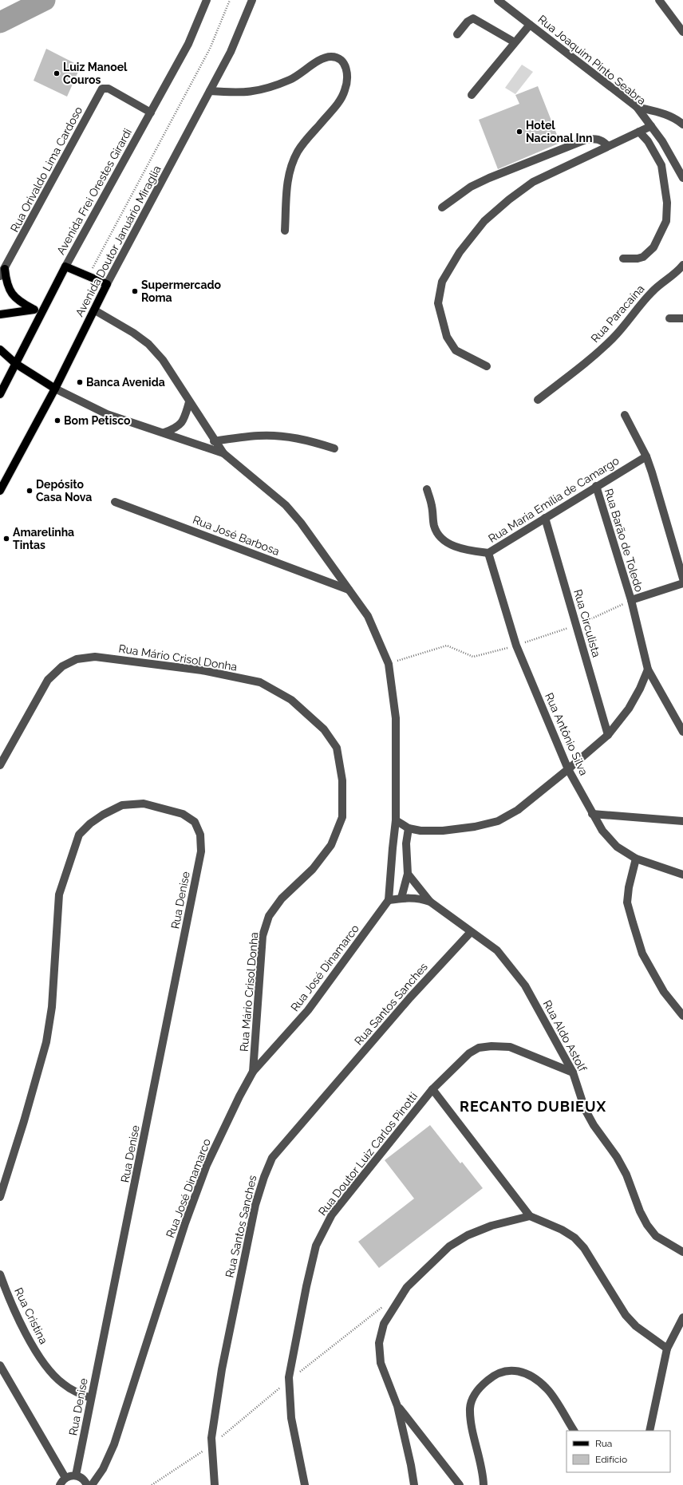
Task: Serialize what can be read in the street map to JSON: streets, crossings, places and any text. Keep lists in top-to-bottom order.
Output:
{
  "streets": {
    "main road": ["Avenida Frei Orestes Girardi", "Avenida Doutor Januário Miraglia"],
    "street": [
      "Rua Joaquim Pinto Seabra",
      "Rua Orivaldo Lima Cardoso",
      "Rua Paracaína",
      "Rua Maria Emília de Camargo",
      "Rua José Barbosa",
      "Rua Barão de Toledo",
      "Rua Circulista",
      "Rua Mário Crisol Donha",
      "Rua Antônio Silva",
      "Rua Denise",
      "Rua José Dinamarco",
      "Rua Santos Sanches",
      "Rua Aldo Astolf",
      "Rua Doutor Luiz Carlos Pinotti",
      "Rua Cristina"
    ]
  },
  "crossings": [
    ["Rua Orivaldo Lima Cardoso", "Avenida Frei Orestes Girardi"],
    ["Rua Maria Emília de Camargo", "Rua Barão de Toledo"],
    ["Rua Maria Emília de Camargo", "Rua Circulista"],
    ["Rua Maria Emília de Camargo", "Rua Antônio Silva"],
    ["Rua Mário Crisol Donha", "Rua José Dinamarco"],
    ["Rua Denise", "Rua Cristina"],
    ["Rua José Dinamarco", "Rua Aldo Astolf"],
    ["Rua Santos Sanches", "Rua Aldo Astolf"],
    ["Rua Aldo Astolf", "Rua Doutor Luiz Carlos Pinotti"]
  ],
  "districts": ["RECANTO DUBIEUX"],
  "places": [
    "Luiz Manoel Couros",
    "Hotel Nacional Inn",
    "Supermercado Roma",
    "Banca Avenida",
    "Bom Petisco",
    "Depósito Casa Nova",
    "Amarelinha Tintas"
  ],
  "legend": ["Rua", "Edifício"]
}
